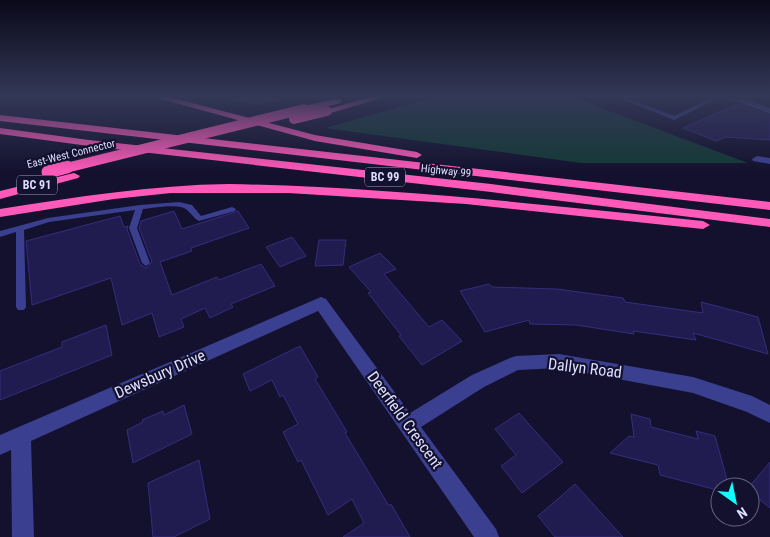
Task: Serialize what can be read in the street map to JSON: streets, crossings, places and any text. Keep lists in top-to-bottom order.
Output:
{
  "streets": {
    "highway": [
      "East-West Connector",
      "Highway 99",
      "BC 99",
      "BC 91"
    ],
    "street": ["Dallyn Road", "Dewsbury Drive", "Deerfield Crescent"]
  },
  "crossings": [
    ["Dallyn Road", "Deerfield Crescent"],
    ["Dewsbury Drive", "Deerfield Crescent"]
  ],
  "north": "bottom right"
}
